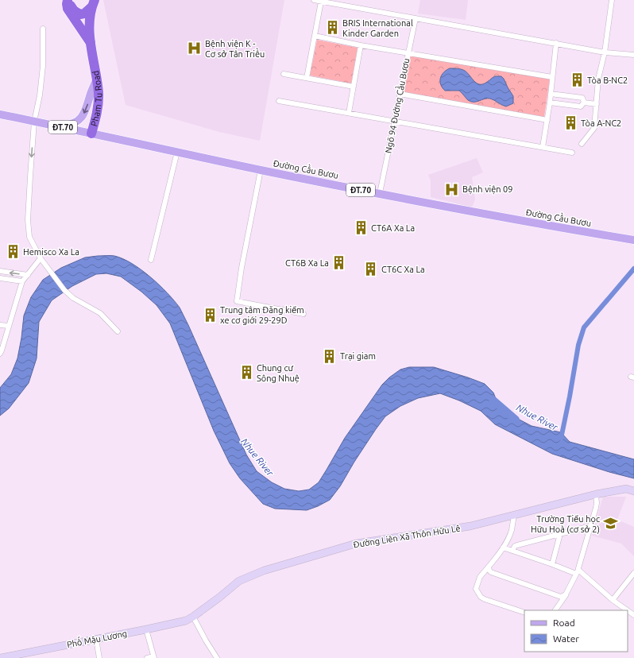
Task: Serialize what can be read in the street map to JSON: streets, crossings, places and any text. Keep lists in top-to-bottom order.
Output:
{
  "streets": {
    "highway": ["Pham Tu Road"],
    "main road": ["ĐT.70", "Đường Cầu Bươu"],
    "street": ["Ngõ 94 Đường Cầu Bươu", "Đường Liên Xã Thôn Hữu Lê", "Phố Mậu Lương"]
  },
  "crossings": [
    ["Pham Tu Road", "Đường Cầu Bươu"],
    ["Ngõ 94 Đường Cầu Bươu", "Đường Cầu Bươu"],
    ["ĐT.70", "Đường Cầu Bươu"],
    ["Đường Liên Xã Thôn Hữu Lê", "Phố Mậu Lương"]
  ],
  "water": ["Nhue River"],
  "places": {
    "building": [
      "BRIS International Kinder Garden",
      "Tòa B-NC2",
      "Tòa A-NC2",
      "CT6A Xa La",
      "Hemisco Xa La",
      "CT6B Xa La",
      "CT6C Xa La",
      "Trung tâm Đăng kiểm xe cơ giới 29-29D",
      "Trại giam",
      "Chung cư Sông Nhuệ"
    ],
    "hospital": ["Bệnh viện K - Cơ sở Tân Triều", "Bệnh viện 09"],
    "school or university": ["Trường Tiểu học Hữu Hoà (cơ sở 2)"]
  },
  "legend": ["Road", "Water"]
}
